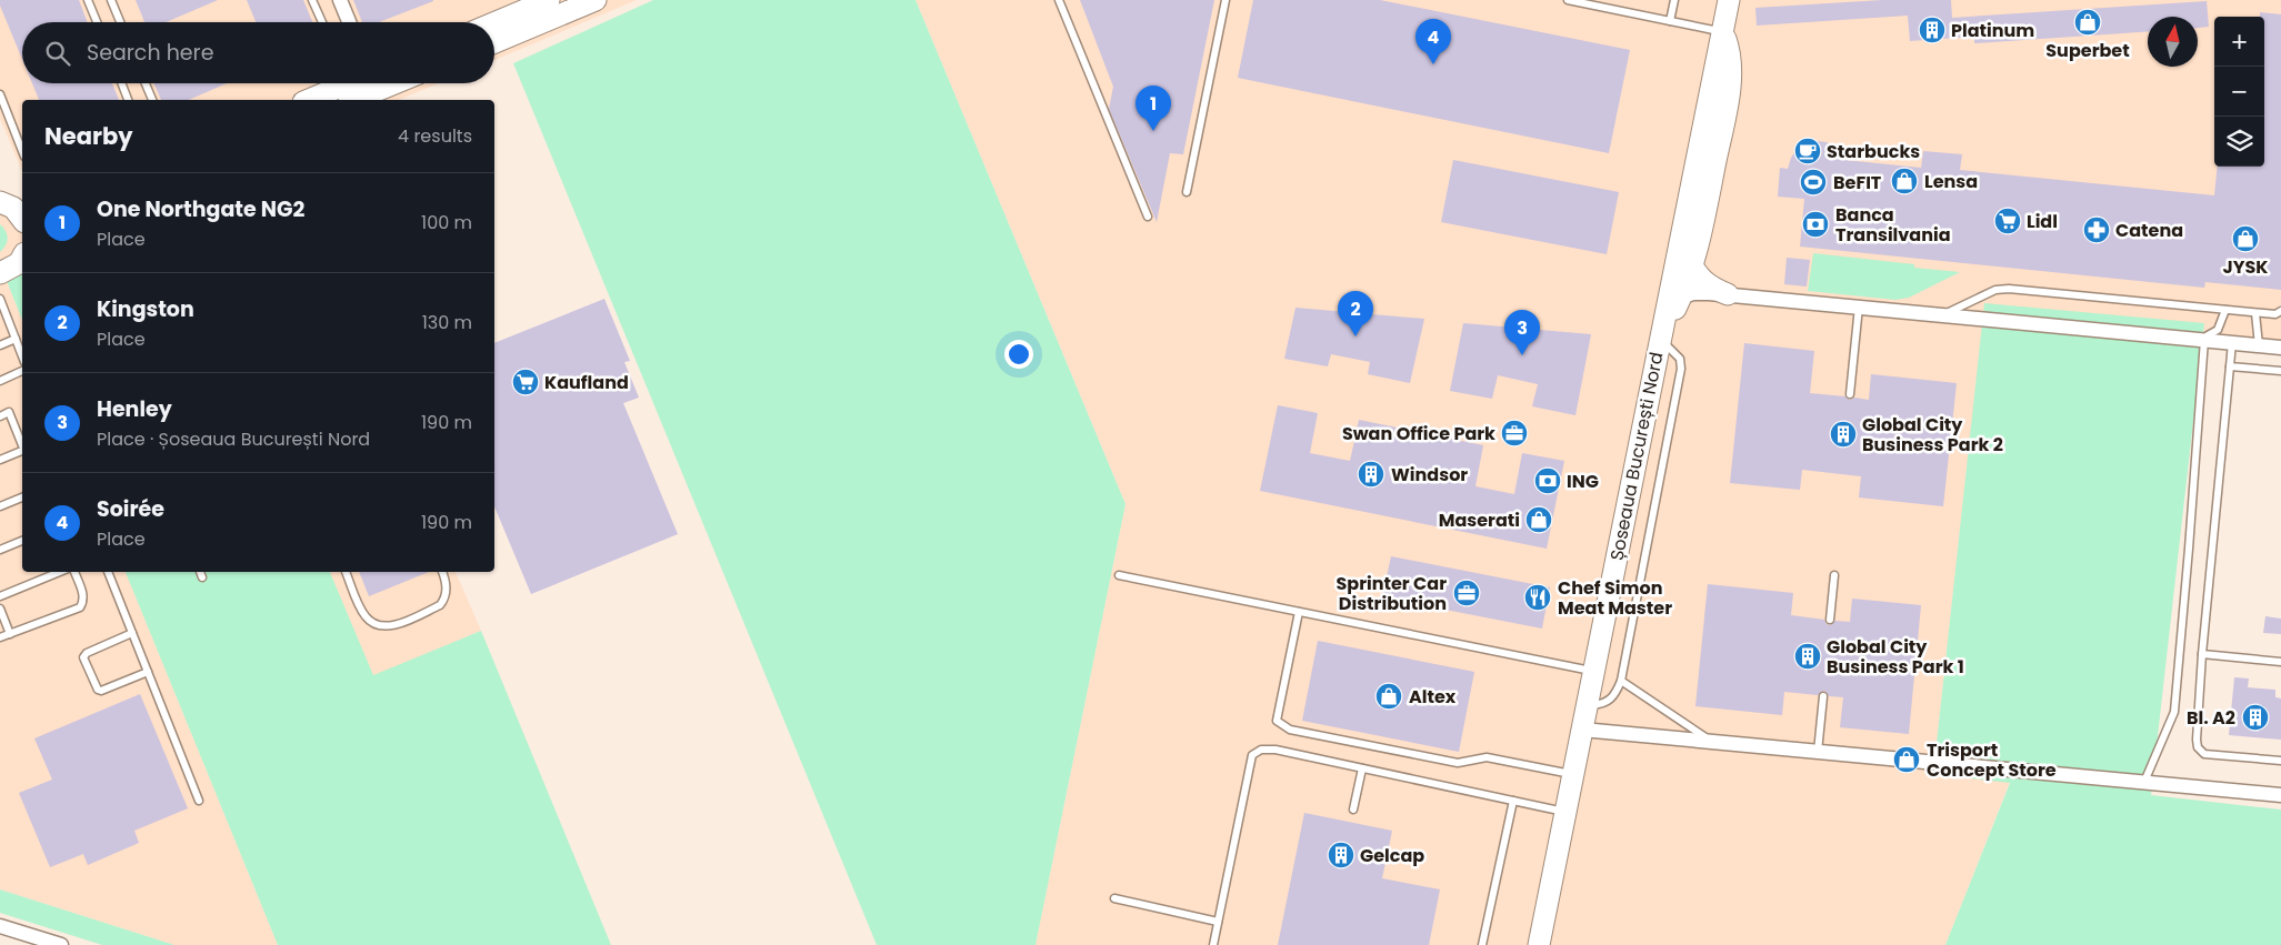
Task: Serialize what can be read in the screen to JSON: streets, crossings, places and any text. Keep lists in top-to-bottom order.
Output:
{
  "streets": {
    "main road": ["Șoseaua București Nord"]
  },
  "places": {
    "shop": [
      "Superbet",
      "Lensa",
      "JYSK",
      "Maserati",
      "Altex",
      "Trisport Concept Store"
    ],
    "building": [
      "Platinum",
      "Global City Business Park 2",
      "Windsor",
      "Global City Business Park 1",
      "Bl. A2",
      "Gelcap"
    ],
    "cafe": ["Starbucks"],
    "sports": ["BeFIT"],
    "supermarket": ["Lidl", "Kaufland"],
    "bank": ["Banca Transilvania", "ING"],
    "pharmacy": ["Catena"],
    "office": ["Swan Office Park", "Sprinter Car Distribution"],
    "restaurant": ["Chef Simon Meat Master"]
  },
  "north": "top",
  "page": {
    "map_buttons": ["+", "−"],
    "pins": [
      "4",
      "1",
      "2",
      "3"
    ],
    "search": "Search here",
    "heading": ["Nearby", "4 results"],
    "list": [
      {
        "mark": "1",
        "name": "One Northgate NG2",
        "note": "Place",
        "value": "100 m"
      },
      {
        "mark": "2",
        "name": "Kingston",
        "note": "Place",
        "value": "130 m"
      },
      {
        "mark": "3",
        "name": "Henley",
        "note": "Place · Șoseaua București Nord",
        "value": "190 m"
      },
      {
        "mark": "4",
        "name": "Soirée",
        "note": "Place",
        "value": "190 m"
      }
    ]
  }
}
